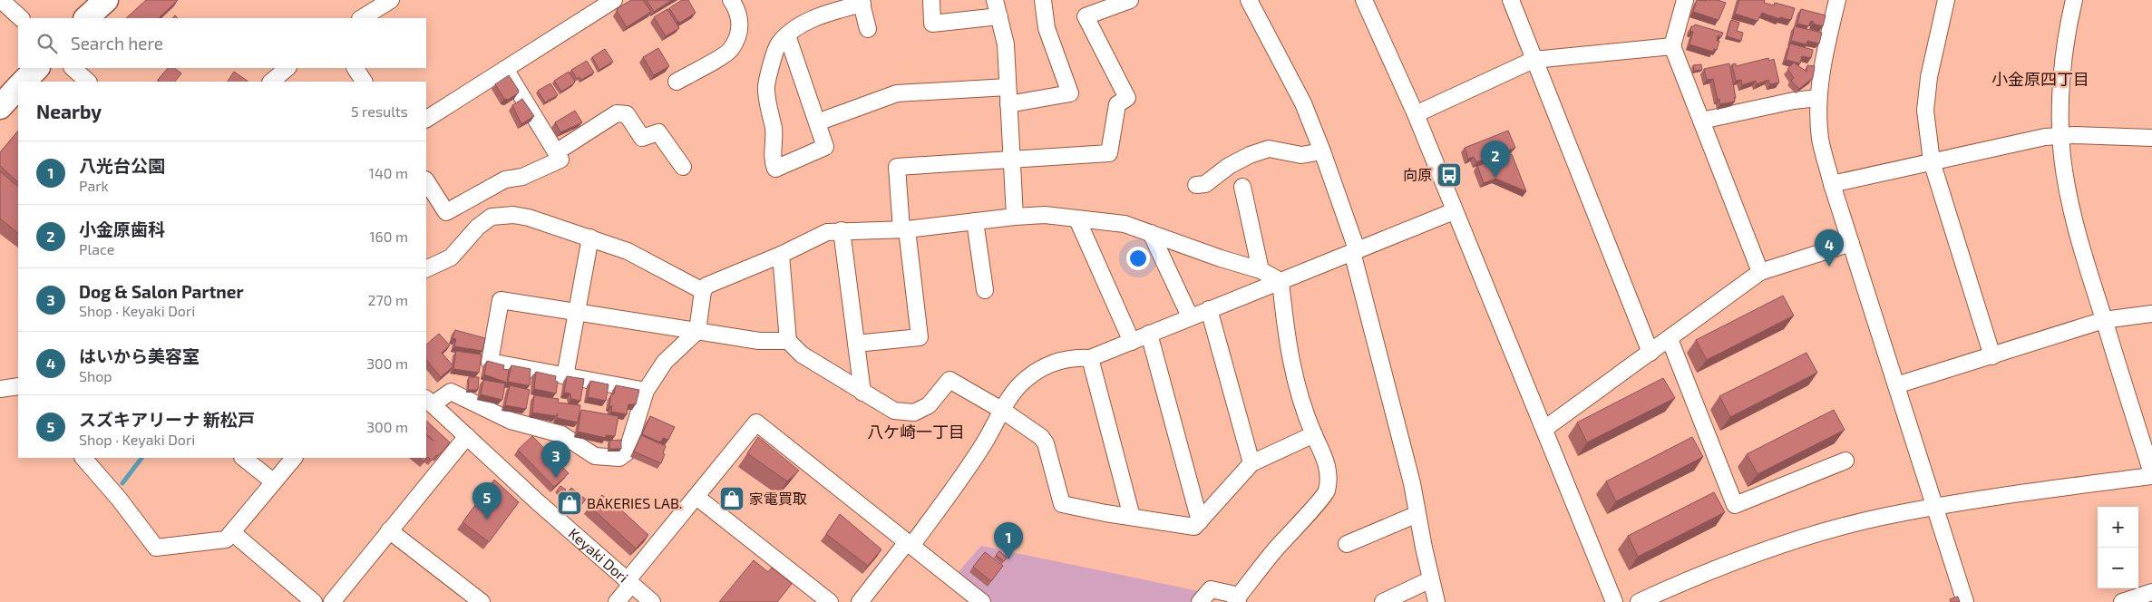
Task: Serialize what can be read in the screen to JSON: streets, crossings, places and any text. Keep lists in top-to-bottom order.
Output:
{
  "streets": {
    "street": ["Keyaki Dori"]
  },
  "districts": ["小金原四丁目", "八ケ崎一丁目"],
  "places": {
    "bus stop": ["向原"],
    "shop": ["家電買取", "BAKERIES LAB."]
  },
  "page": {
    "search": "Search here",
    "heading": ["Nearby", "5 results"],
    "pins": [
      "2",
      "4",
      "3",
      "5",
      "1"
    ],
    "list": [
      {
        "mark": "1",
        "name": "八光台公園",
        "note": "Park",
        "value": "140 m"
      },
      {
        "mark": "2",
        "name": "小金原歯科",
        "note": "Place",
        "value": "160 m"
      },
      {
        "mark": "3",
        "name": "Dog & Salon Partner",
        "note": "Shop · Keyaki Dori",
        "value": "270 m"
      },
      {
        "mark": "4",
        "name": "はいから美容室",
        "note": "Shop",
        "value": "300 m"
      },
      {
        "mark": "5",
        "name": "スズキアリーナ 新松戸",
        "note": "Shop · Keyaki Dori",
        "value": "300 m"
      }
    ],
    "map_buttons": ["+", "−"]
  }
}
